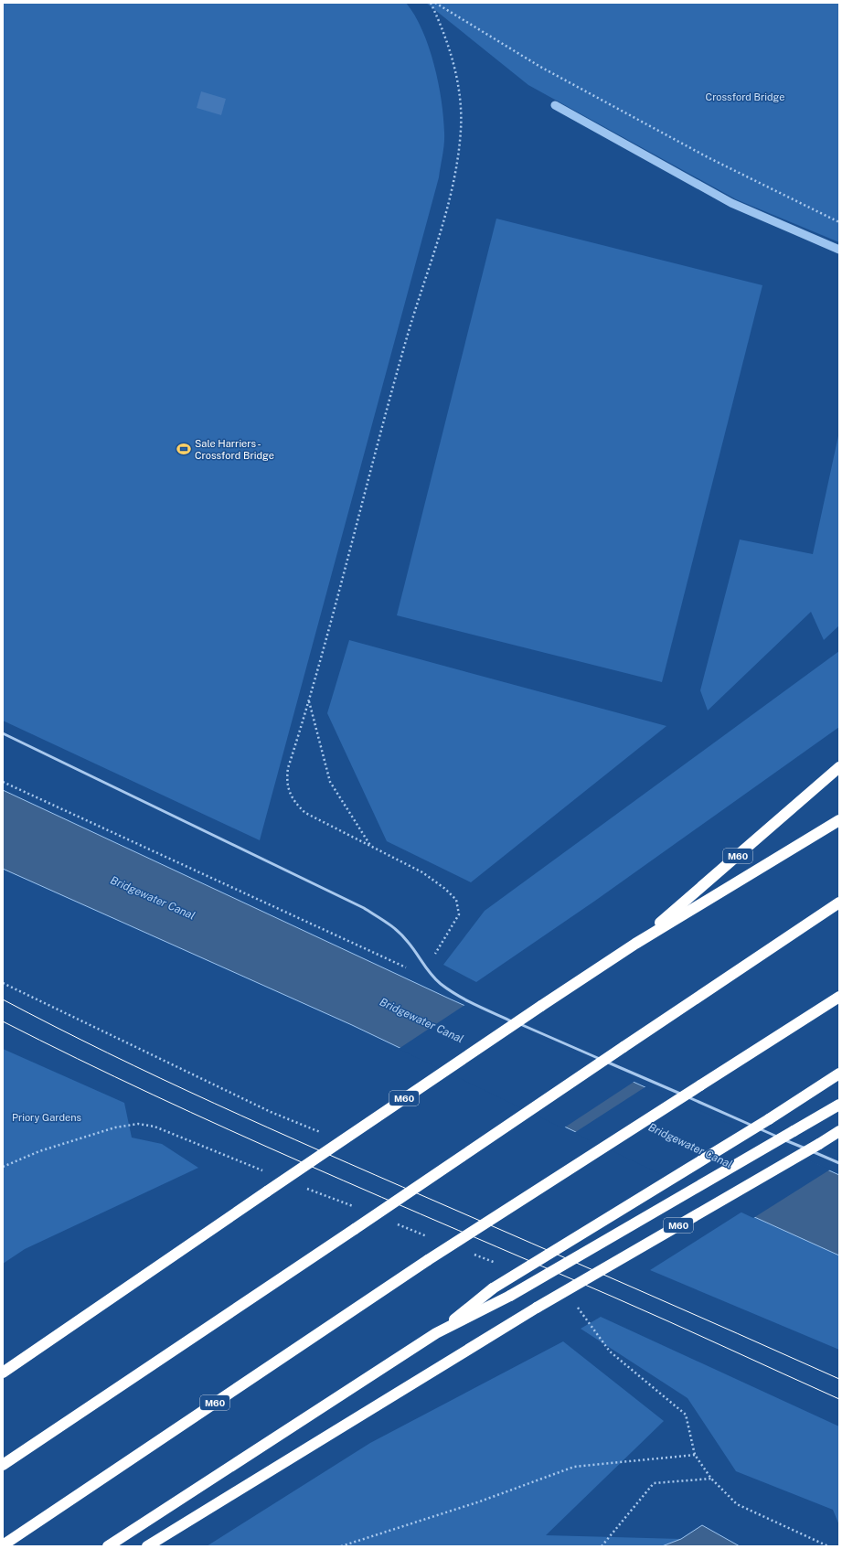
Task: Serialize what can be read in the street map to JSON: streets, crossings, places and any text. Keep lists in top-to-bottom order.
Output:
{
  "streets": {
    "highway": ["M60"]
  },
  "water": ["Bridgewater Canal"],
  "parks": ["Crossford Bridge", "Priory Gardens"],
  "places": {
    "sports": ["Sale Harriers - Crossford Bridge"]
  }
}
